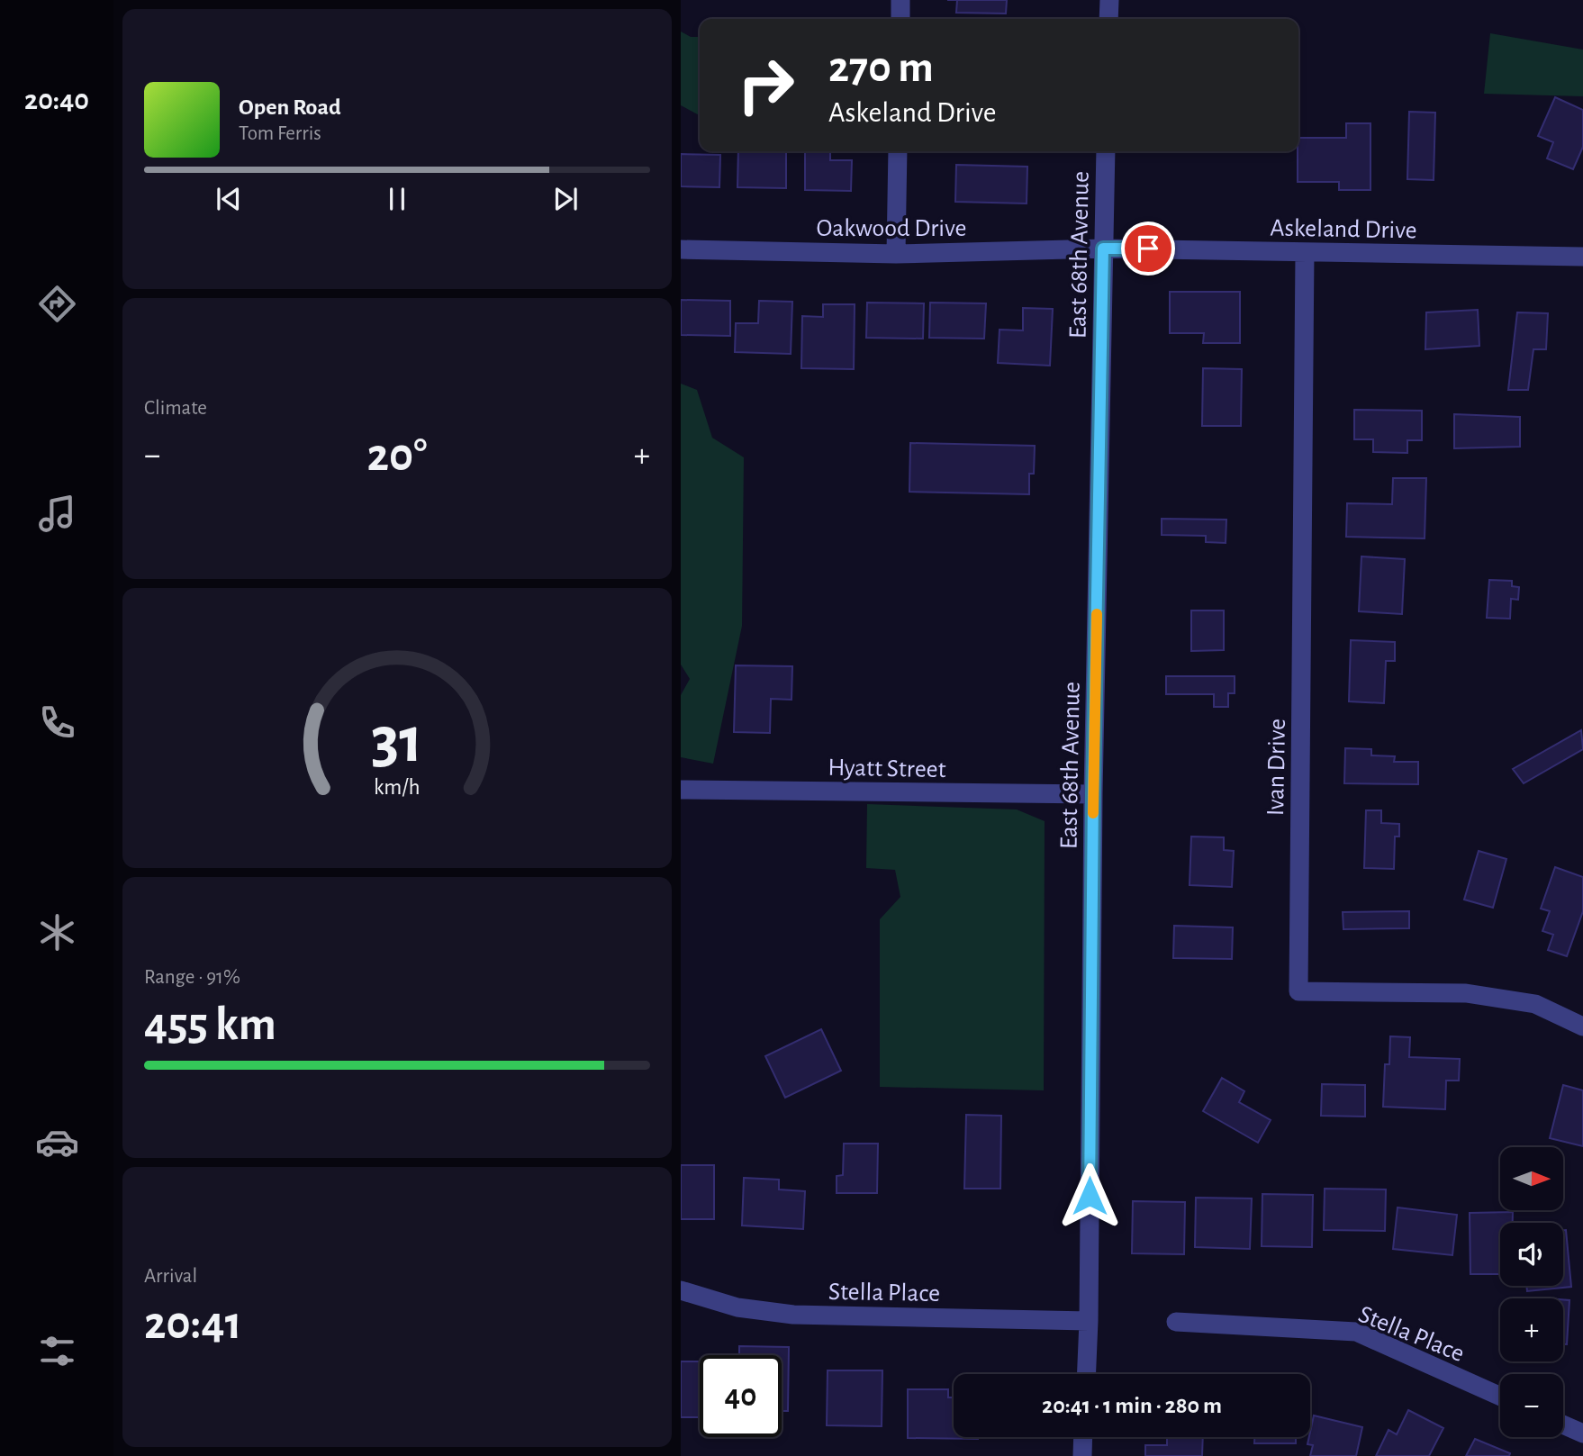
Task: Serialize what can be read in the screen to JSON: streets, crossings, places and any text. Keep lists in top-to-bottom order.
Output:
{
  "streets": {
    "street": [
      "Oakwood Drive",
      "Askeland Drive",
      "East 68th Avenue",
      "Hyatt Street",
      "Ivan Drive",
      "Stella Place"
    ]
  },
  "crossings": [
    ["Oakwood Drive", "Askeland Drive"],
    ["Oakwood Drive", "East 68th Avenue"],
    ["Askeland Drive", "East 68th Avenue"],
    ["Askeland Drive", "Ivan Drive"],
    ["East 68th Avenue", "Hyatt Street"],
    ["East 68th Avenue", "Stella Place"]
  ],
  "north": "right",
  "page": {
    "tabs": "20:40",
    "turn": ["270 m", "Askeland Drive"],
    "song": ["Open Road", "Tom Ferris"],
    "tile": [
      "Climate",
      ["Range · 91%", "455 km"],
      ["Arrival", "20:41"]
    ],
    "heat": ["−", "20°", "+"],
    "map_buttons": ["+", "−"],
    "limit": "40",
    "trip": "20:41 · 1 min · 280 m",
    "gauge": ["31", "km/h"]
  }
}
